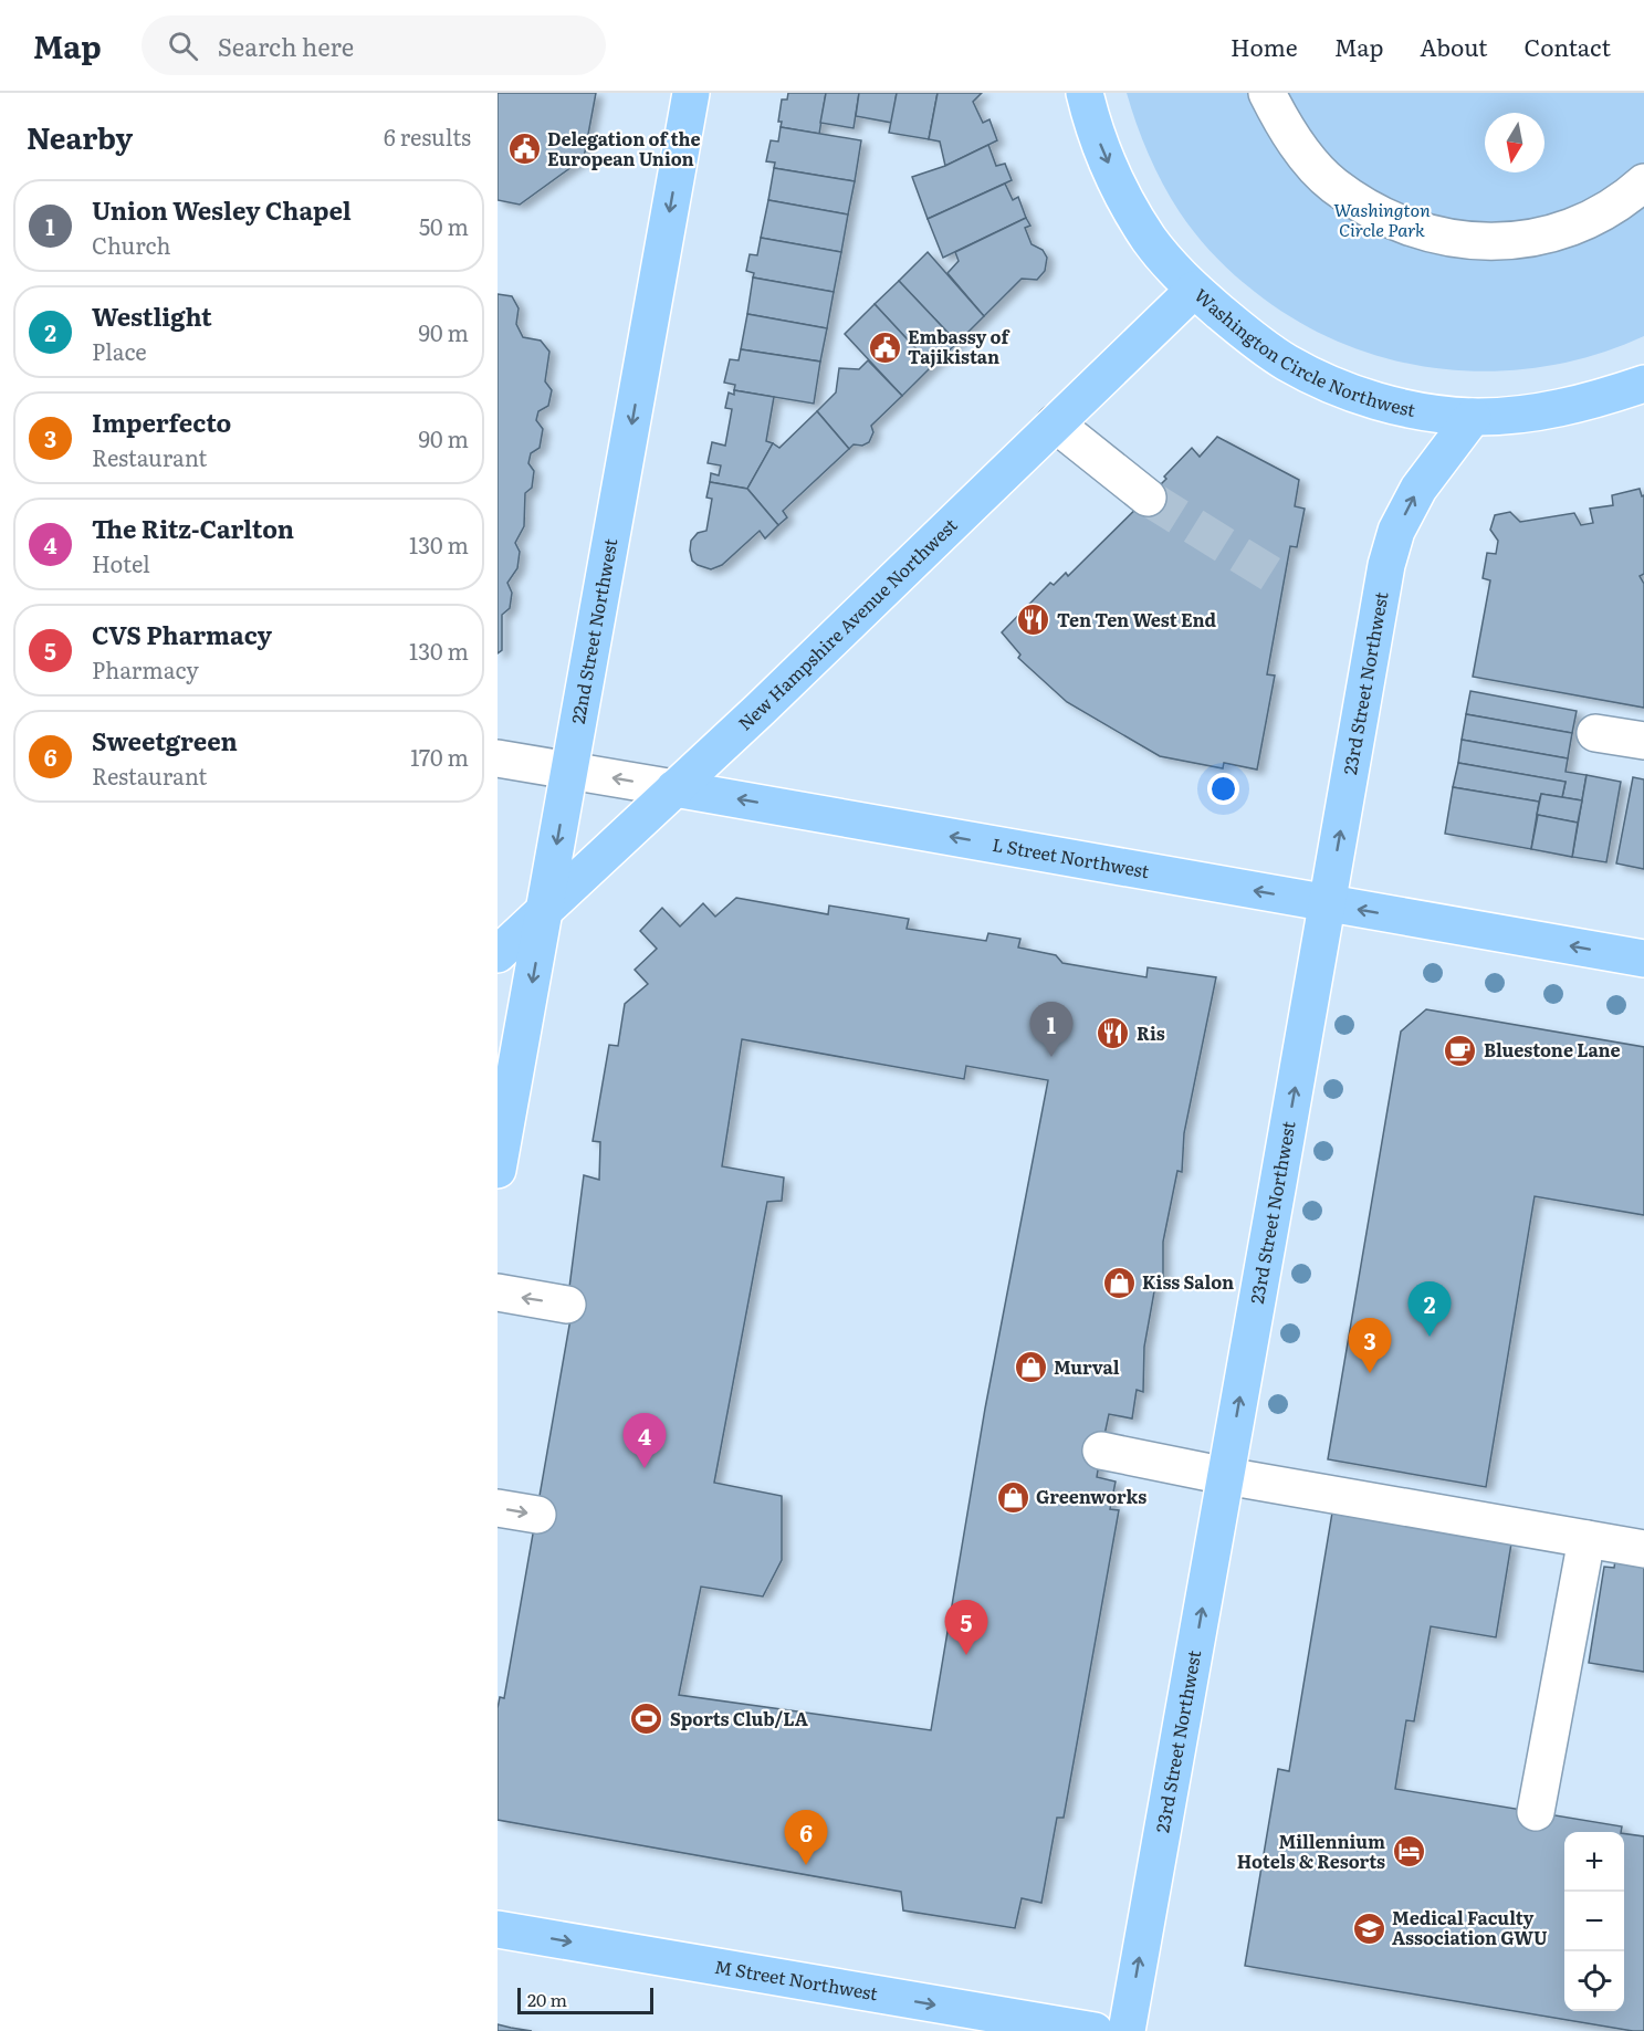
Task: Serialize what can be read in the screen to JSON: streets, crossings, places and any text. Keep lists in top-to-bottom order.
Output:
{
  "streets": {
    "main road": [
      "Washington Circle Northwest",
      "New Hampshire Avenue Northwest",
      "22nd Street Northwest",
      "23rd Street Northwest",
      "L Street Northwest",
      "M Street Northwest"
    ]
  },
  "crossings": [
    ["Washington Circle Northwest", "New Hampshire Avenue Northwest"],
    ["Washington Circle Northwest", "23rd Street Northwest"],
    ["New Hampshire Avenue Northwest", "22nd Street Northwest"],
    ["New Hampshire Avenue Northwest", "L Street Northwest"],
    ["22nd Street Northwest", "L Street Northwest"],
    ["23rd Street Northwest", "L Street Northwest"]
  ],
  "one_way": [
    "22nd Street Northwest",
    "23rd Street Northwest",
    "L Street Northwest",
    "M Street Northwest"
  ],
  "parks": ["Washington Circle Park"],
  "places": {
    "public building": ["Delegation of the European Union", "Embassy of Tajikistan"],
    "restaurant": ["Ten Ten West End", "Ris"],
    "cafe": ["Bluestone Lane"],
    "shop": ["Kiss Salon", "Murval", "Greenworks"],
    "sports": ["Sports Club/LA"],
    "hotel": ["Millennium Hotels & Resorts"],
    "school or university": ["Medical Faculty Association GWU"]
  },
  "scale_bar": "20 m",
  "north": "bottom",
  "page": {
    "header": "Map",
    "search": "Search here",
    "nav": [
      "Home",
      "Map",
      "About",
      "Contact"
    ],
    "heading": ["Nearby", "6 results"],
    "list": [
      {
        "mark": "1",
        "name": "Union Wesley Chapel",
        "note": "Church",
        "value": "50 m"
      },
      {
        "mark": "2",
        "name": "Westlight",
        "note": "Place",
        "value": "90 m"
      },
      {
        "mark": "3",
        "name": "Imperfecto",
        "note": "Restaurant",
        "value": "90 m"
      },
      {
        "mark": "4",
        "name": "The Ritz-Carlton",
        "note": "Hotel",
        "value": "130 m"
      },
      {
        "mark": "5",
        "name": "CVS Pharmacy",
        "note": "Pharmacy",
        "value": "130 m"
      },
      {
        "mark": "6",
        "name": "Sweetgreen",
        "note": "Restaurant",
        "value": "170 m"
      }
    ],
    "pins": [
      "1",
      "2",
      "3",
      "4",
      "5",
      "6"
    ],
    "map_buttons": ["+", "−"],
    "scale": "20 m"
  }
}
